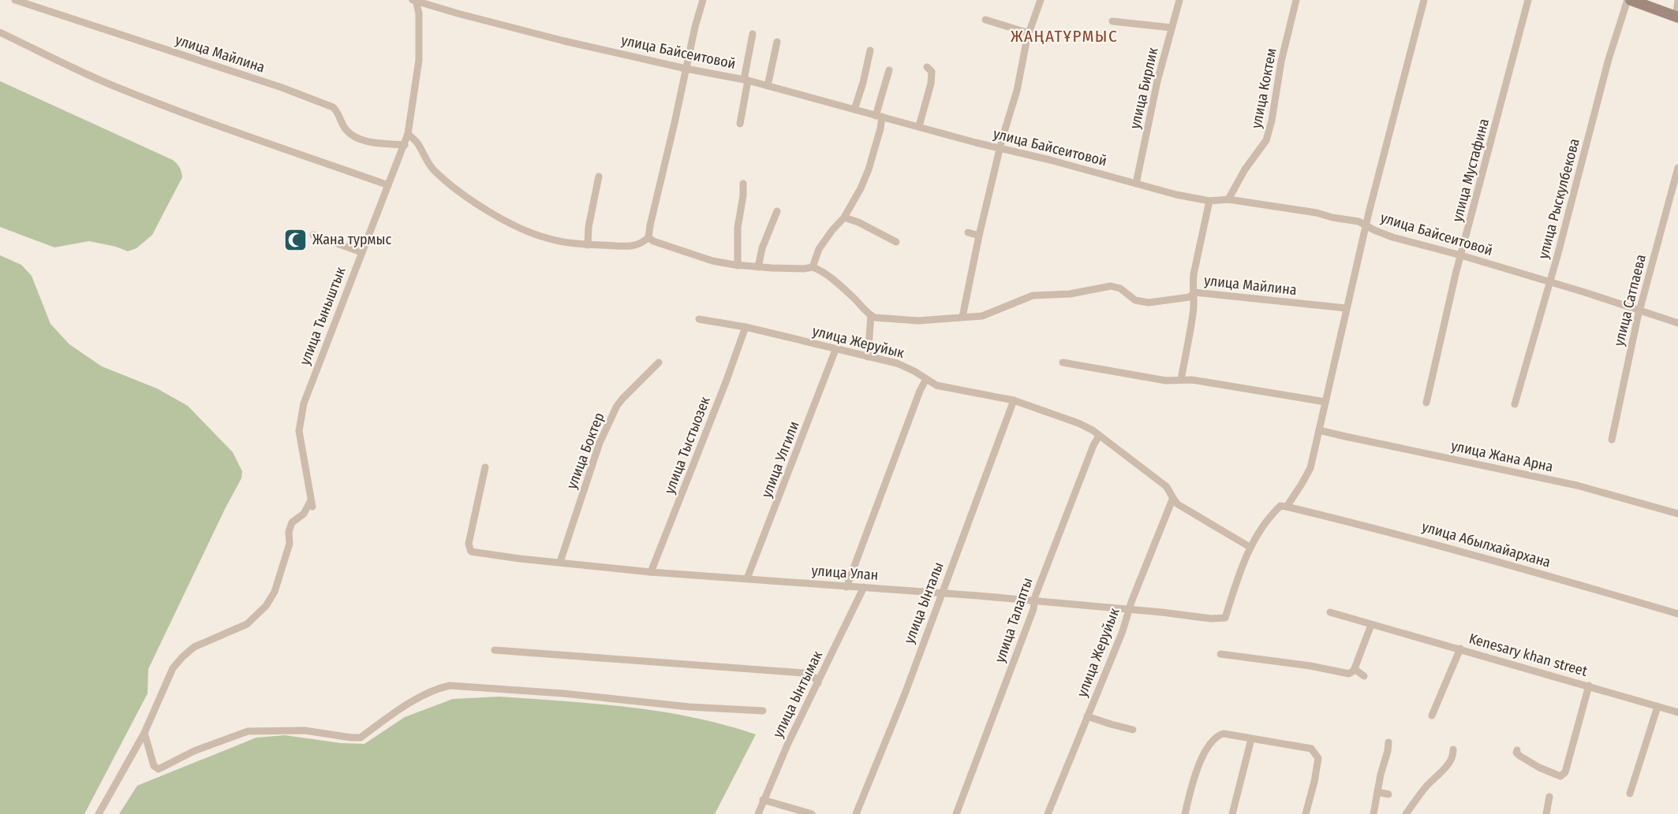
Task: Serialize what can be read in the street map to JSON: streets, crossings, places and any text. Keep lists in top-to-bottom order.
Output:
{
  "streets": {
    "street": [
      "улица Байсеитовой",
      "улица Майлина",
      "улица Бирлик",
      "улица Коктем",
      "улица Мустафина",
      "улица Рыскулбекова",
      "улица Сатпаева",
      "улица Тыныштык",
      "улица Жеруйык",
      "улица Тыстыозек",
      "улица Боктер",
      "улица Жана Арна",
      "улица Улгили",
      "улица Абылхайархана",
      "улица Улан",
      "улица Ынталы",
      "улица Талапты",
      "Kenesary khan street",
      "улица Ынтымак"
    ]
  },
  "crossings": [
    ["улица Байсеитовой", "улица Бирлик"],
    ["улица Байсеитовой", "улица Коктем"],
    ["улица Байсеитовой", "улица Мустафина"],
    ["улица Байсеитовой", "улица Рыскулбекова"],
    ["улица Байсеитовой", "улица Сатпаева"],
    ["улица Байсеитовой", "улица Тыныштык"],
    ["улица Майлина", "улица Тыныштык"],
    ["улица Жеруйык", "улица Тыстыозек"],
    ["улица Жеруйык", "улица Улгили"],
    ["улица Жеруйык", "улица Улан"],
    ["улица Жеруйык", "улица Ынталы"],
    ["улица Жеруйык", "улица Талапты"],
    ["улица Тыстыозек", "улица Улан"],
    ["улица Боктер", "улица Улан"],
    ["улица Улгили", "улица Улан"],
    ["улица Улан", "улица Ынталы"],
    ["улица Улан", "улица Талапты"],
    ["улица Улан", "улица Ынтымак"]
  ],
  "districts": ["ЖАҢАТҰРМЫС"],
  "places": {
    "mosque": ["Жана турмыс"]
  }
}
